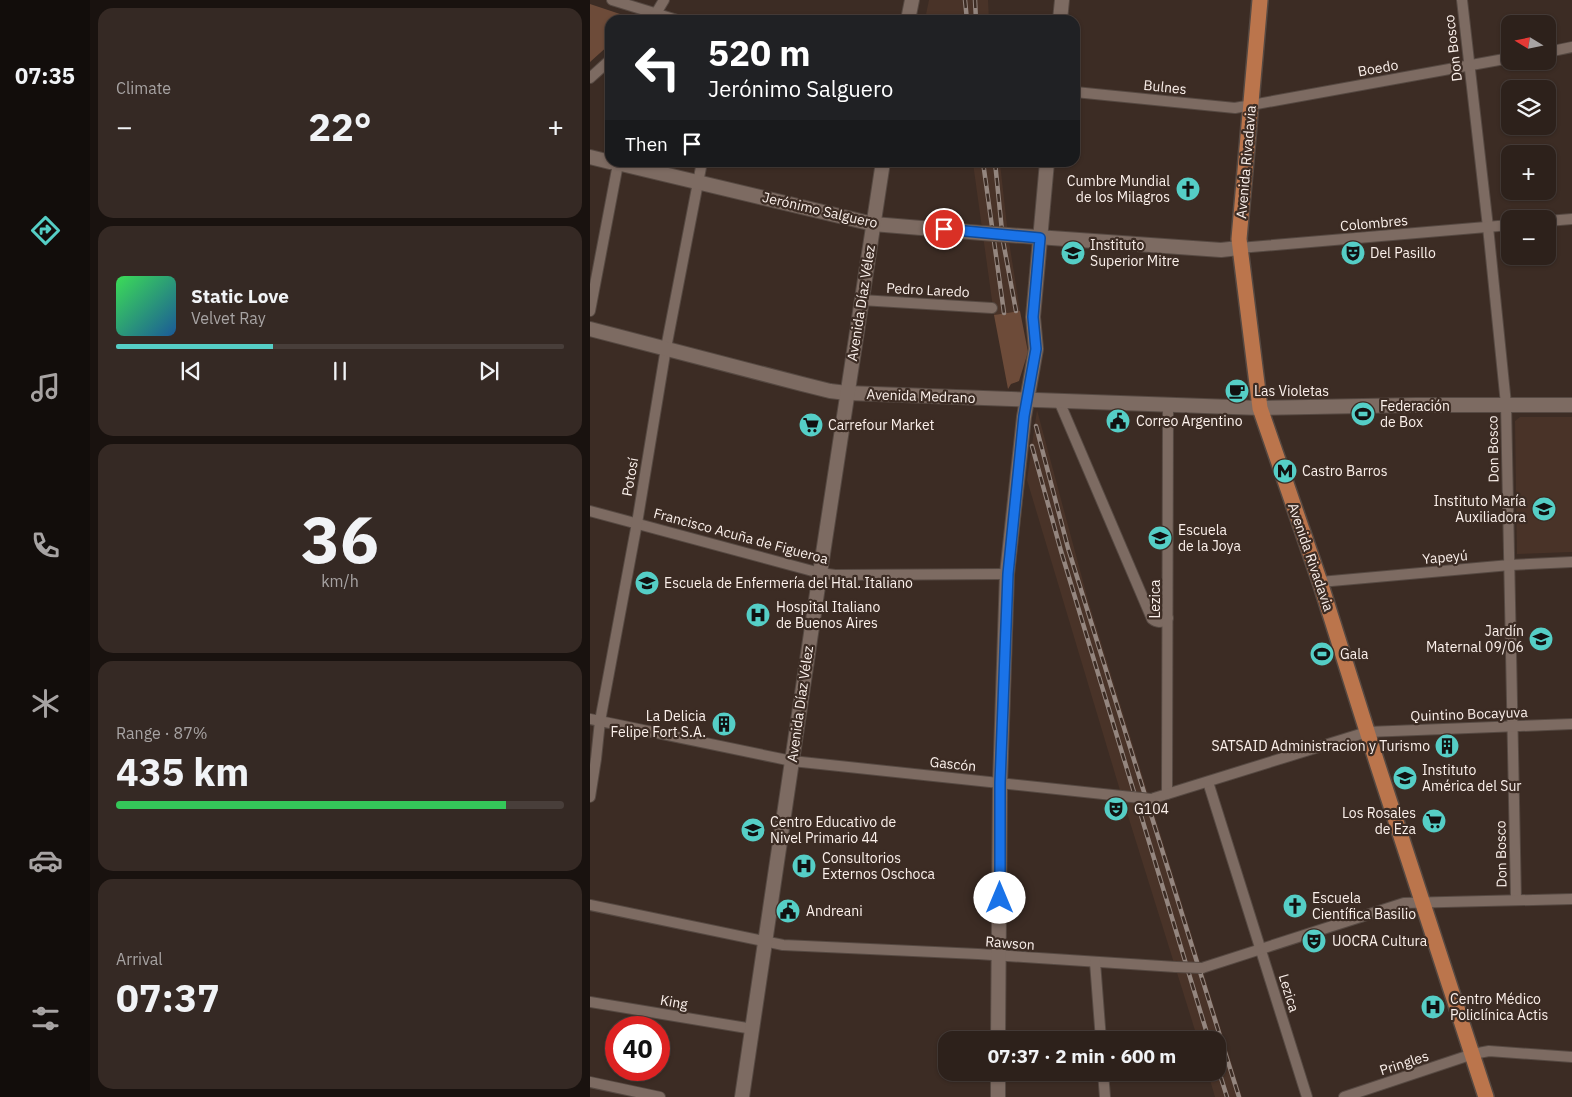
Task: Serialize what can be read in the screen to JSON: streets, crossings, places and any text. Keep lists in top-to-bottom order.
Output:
{
  "streets": {
    "main road": [
      "Avenida Rivadavia",
      "Jerónimo Salguero",
      "Avenida Díaz Vélez",
      "Avenida Medrano"
    ],
    "street": [
      "Don Bosco",
      "Boedo",
      "Bulnes",
      "Colombres",
      "Pedro Laredo",
      "Potosí",
      "Francisco Acuña de Figueroa",
      "Yapeyú",
      "Lezica",
      "Quintino Bocayuva",
      "Gascón",
      "Rawson",
      "King",
      "Pringles"
    ]
  },
  "crossings": [
    ["Don Bosco", "Boedo"],
    ["Don Bosco", "Colombres"],
    ["Don Bosco", "Avenida Medrano"],
    ["Don Bosco", "Yapeyú"],
    ["Don Bosco", "Quintino Bocayuva"],
    ["Don Bosco", "Rawson"],
    ["Boedo", "Bulnes"],
    ["Boedo", "Avenida Rivadavia"],
    ["Bulnes", "Avenida Rivadavia"],
    ["Avenida Rivadavia", "Jerónimo Salguero"],
    ["Avenida Rivadavia", "Colombres"],
    ["Avenida Rivadavia", "Avenida Medrano"],
    ["Avenida Rivadavia", "Yapeyú"],
    ["Avenida Rivadavia", "Quintino Bocayuva"],
    ["Avenida Rivadavia", "Gascón"],
    ["Avenida Rivadavia", "Rawson"],
    ["Avenida Rivadavia", "Pringles"],
    ["Jerónimo Salguero", "Colombres"],
    ["Jerónimo Salguero", "Avenida Díaz Vélez"],
    ["Jerónimo Salguero", "Potosí"],
    ["Pedro Laredo", "Avenida Díaz Vélez"],
    ["Avenida Díaz Vélez", "Avenida Medrano"],
    ["Avenida Díaz Vélez", "Francisco Acuña de Figueroa"],
    ["Avenida Díaz Vélez", "Gascón"],
    ["Avenida Díaz Vélez", "Rawson"],
    ["Avenida Díaz Vélez", "King"],
    ["Avenida Medrano", "Potosí"],
    ["Avenida Medrano", "Lezica"],
    ["Potosí", "Francisco Acuña de Figueroa"],
    ["Potosí", "Gascón"],
    ["Lezica", "Gascón"],
    ["Lezica", "Rawson"],
    ["Quintino Bocayuva", "Gascón"]
  ],
  "places": {
    "church": ["Cumbre Mundial de los Milagros", "Escuela Científica Basilio"],
    "school or university": [
      "Instituto Superior Mitre",
      "Instituto María Auxiliadora",
      "Escuela de la Joya",
      "Escuela de Enfermería del Htal. Italiano",
      "Jardín Maternal 09/06",
      "Instituto América del Sur",
      "Centro Educativo de Nivel Primario 44"
    ],
    "theatre": ["Del Pasillo", "G104", "UOCRA Cultura"],
    "cafe": ["Las Violetas"],
    "sports": ["Federación de Box", "Gala"],
    "public building": ["Correo Argentino", "Andreani"],
    "supermarket": ["Carrefour Market", "Los Rosales de Eza"],
    "metro station": ["Castro Barros"],
    "hospital": ["Hospital Italiano de Buenos Aires", "Consultorios Externos Oschoca", "Centro Médico Policlínica Actis"],
    "building": ["La Delicia Felipe Fort S.A.", "SATSAID Administracion y Turismo"]
  },
  "north": "left",
  "page": {
    "tabs": "07:35",
    "tile": [
      "Climate",
      ["36", "km/h"],
      ["Range · 87%", "435 km"],
      ["Arrival", "07:37"]
    ],
    "map_buttons": ["+", "−"],
    "turn": ["520 m", "Jerónimo Salguero"],
    "heat": ["−", "22°", "+"],
    "then": "Then",
    "song": ["Static Love", "Velvet Ray"],
    "limit": "40",
    "trip": "07:37 · 2 min · 600 m"
  }
}
